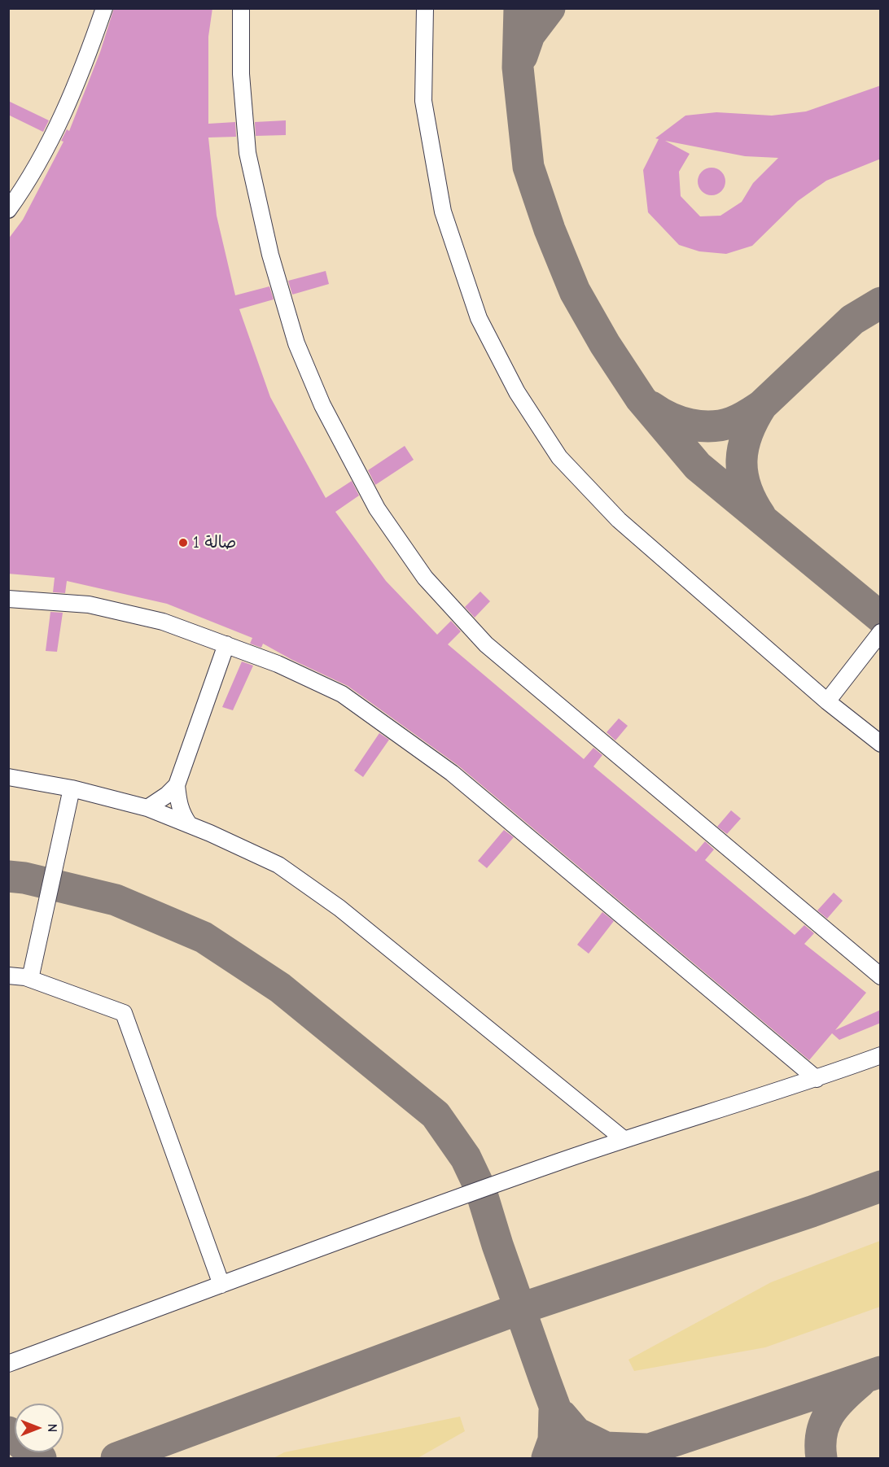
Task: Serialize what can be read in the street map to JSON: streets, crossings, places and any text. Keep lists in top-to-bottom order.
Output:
{
  "places": ["صالة 1"],
  "north": "right"
}
